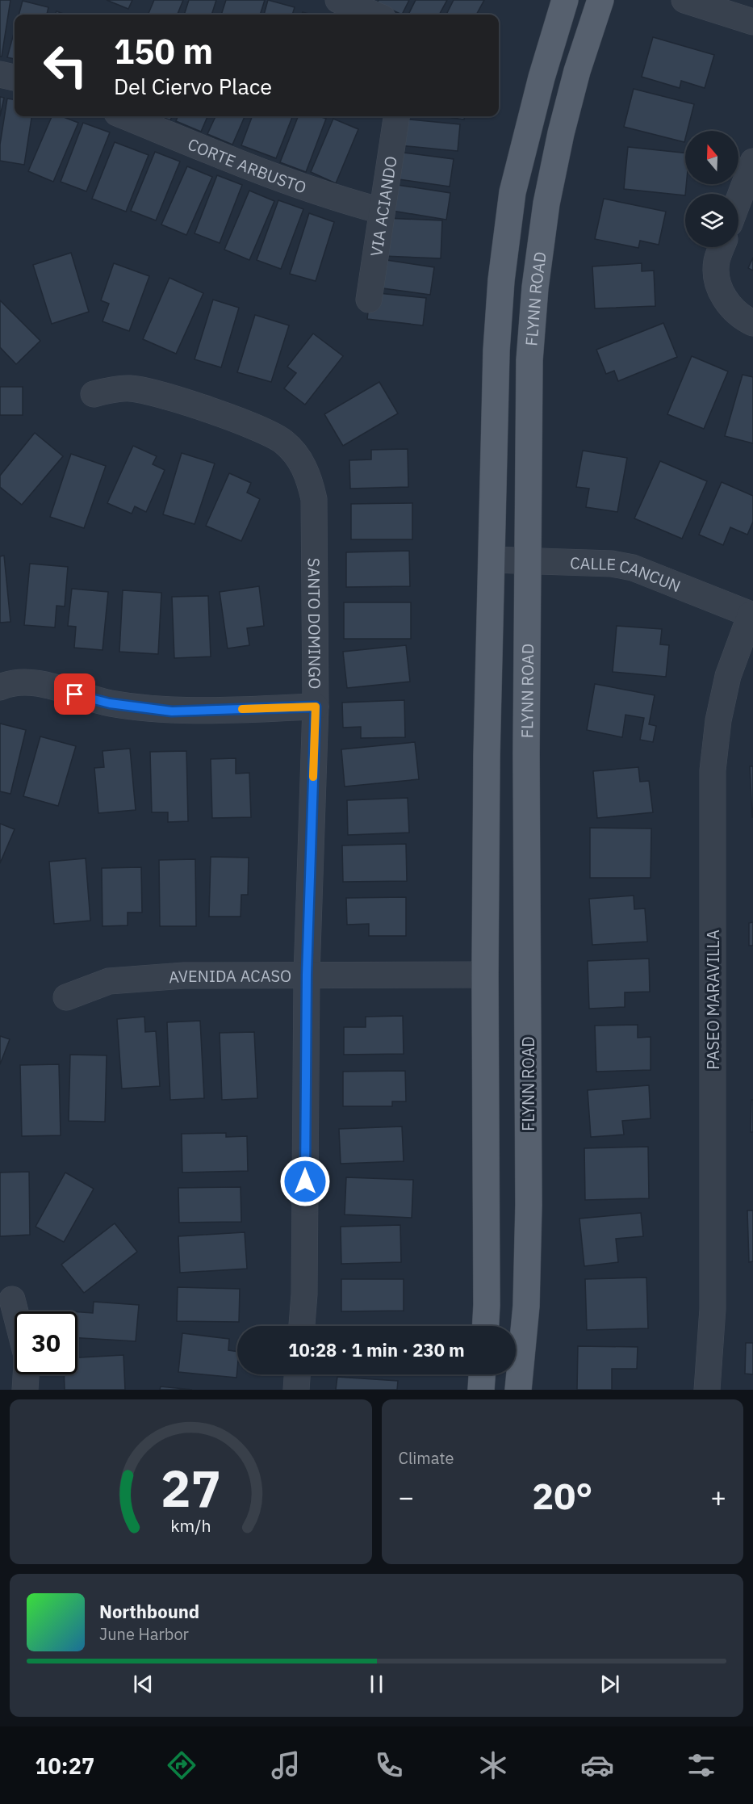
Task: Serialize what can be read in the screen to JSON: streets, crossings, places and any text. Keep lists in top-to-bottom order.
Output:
{
  "streets": {
    "main road": ["FLYNN ROAD"],
    "street": [
      "CORTE ARBUSTO",
      "VIA ACIANDO",
      "CALLE CANCUN",
      "SANTO DOMINGO",
      "AVENIDA ACASO",
      "PASEO MARAVILLA"
    ]
  },
  "crossings": [
    ["CORTE ARBUSTO", "VIA ACIANDO"],
    ["FLYNN ROAD", "CALLE CANCUN"],
    ["CALLE CANCUN", "PASEO MARAVILLA"],
    ["SANTO DOMINGO", "AVENIDA ACASO"]
  ],
  "north": "top",
  "page": {
    "turn": ["150 m", "Del Ciervo Place"],
    "limit": "30",
    "trip": "10:28 · 1 min · 230 m",
    "tile": "Climate",
    "heat": ["−", "20°", "+"],
    "song": ["Northbound", "June Harbor"],
    "tabs": "10:27",
    "gauge": ["27", "km/h"]
  }
}
